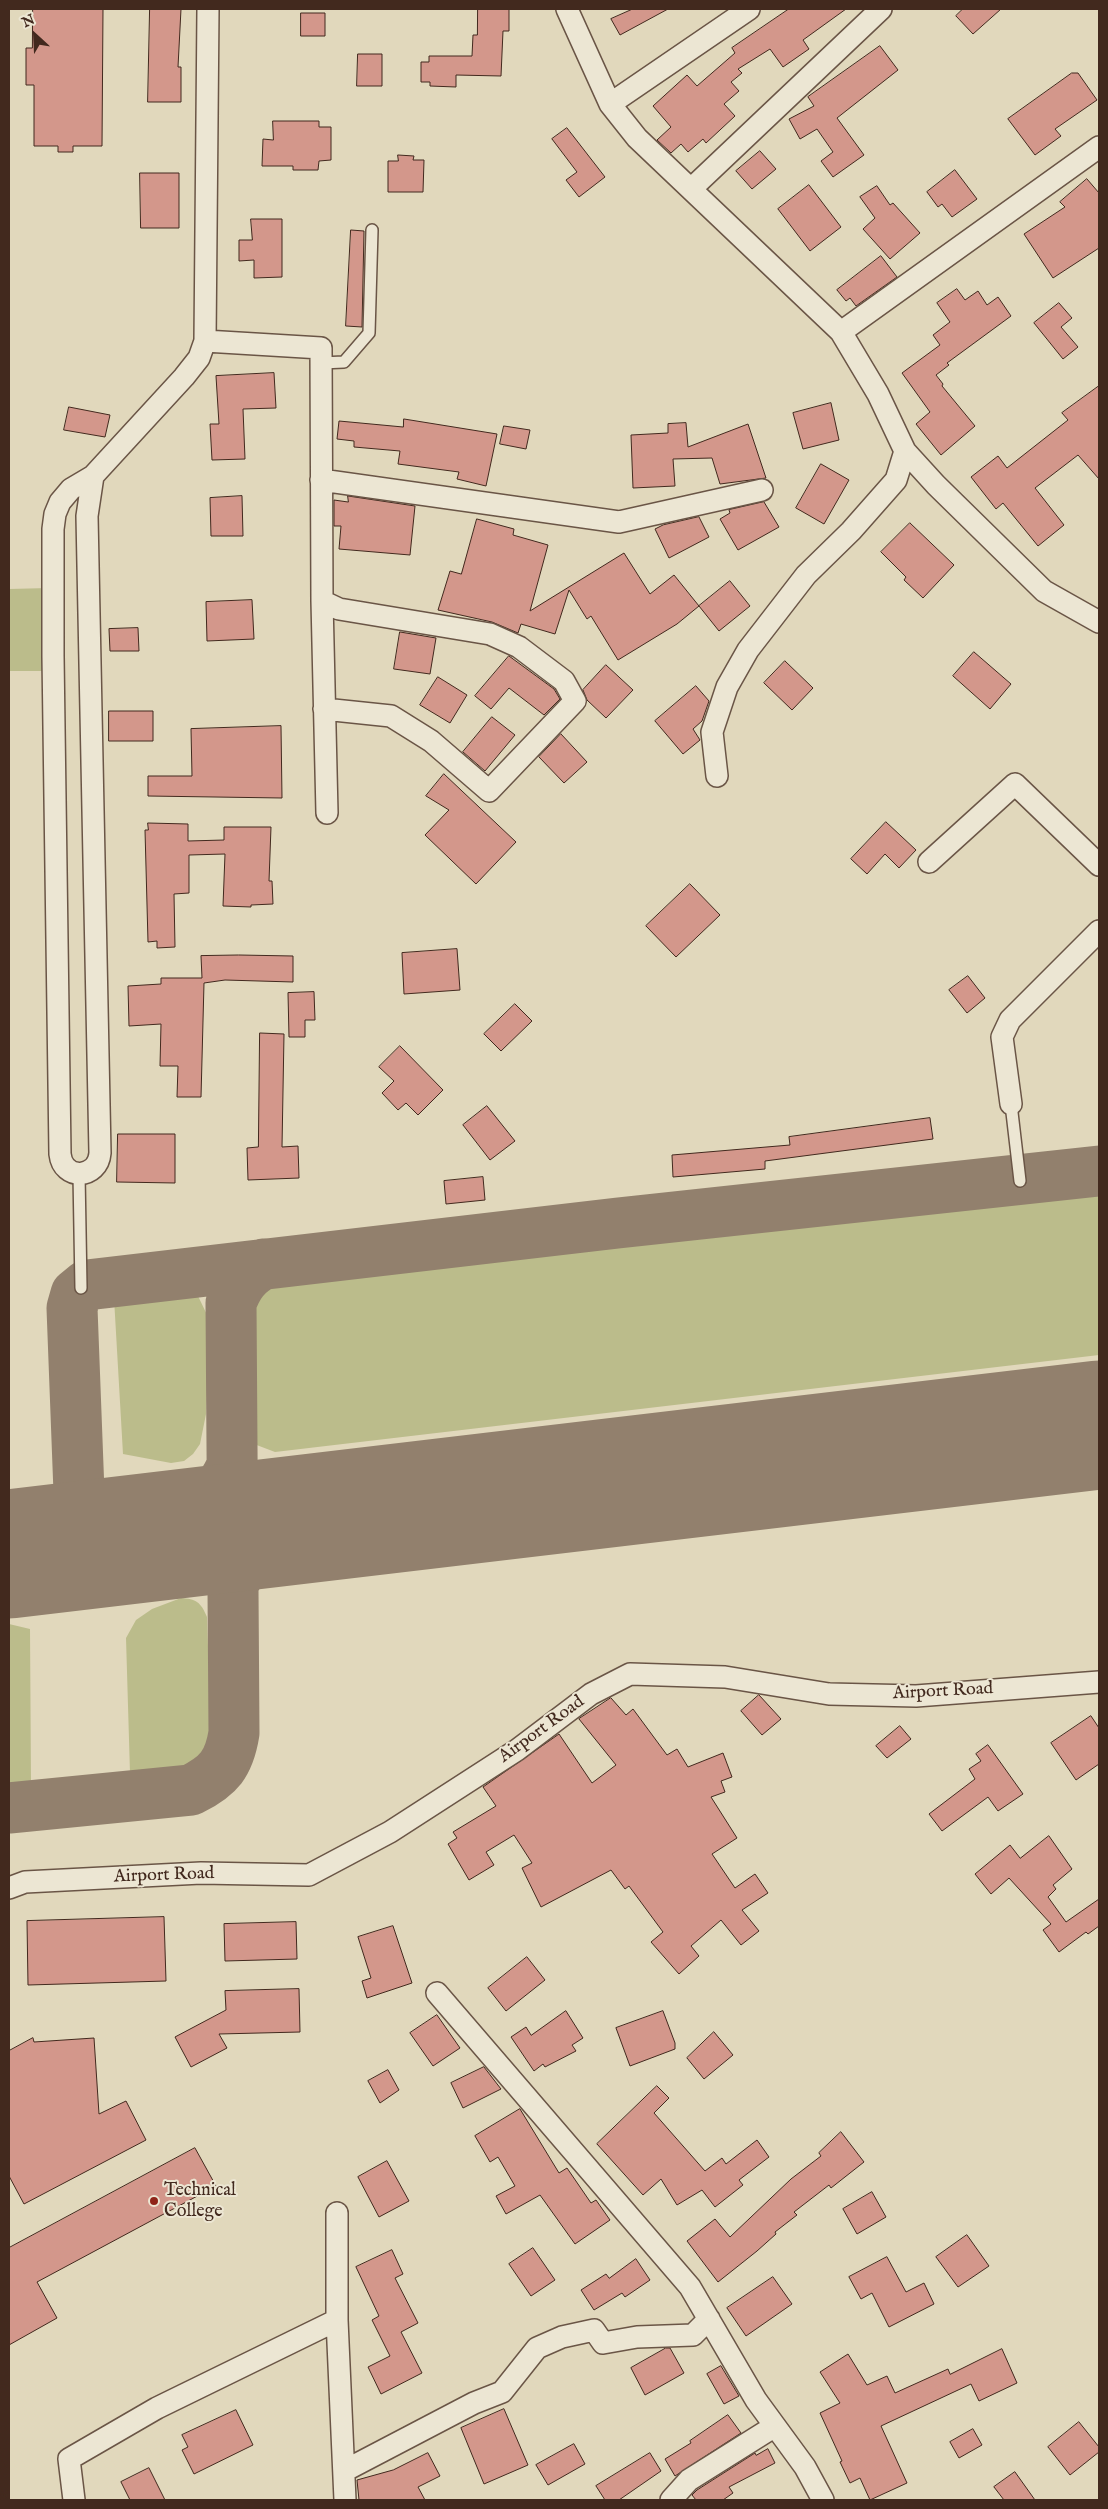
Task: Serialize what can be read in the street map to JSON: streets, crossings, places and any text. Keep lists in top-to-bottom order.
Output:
{
  "streets": {
    "street": ["Airport Road"]
  },
  "places": ["Technical College"],
  "north": "top left"
}
